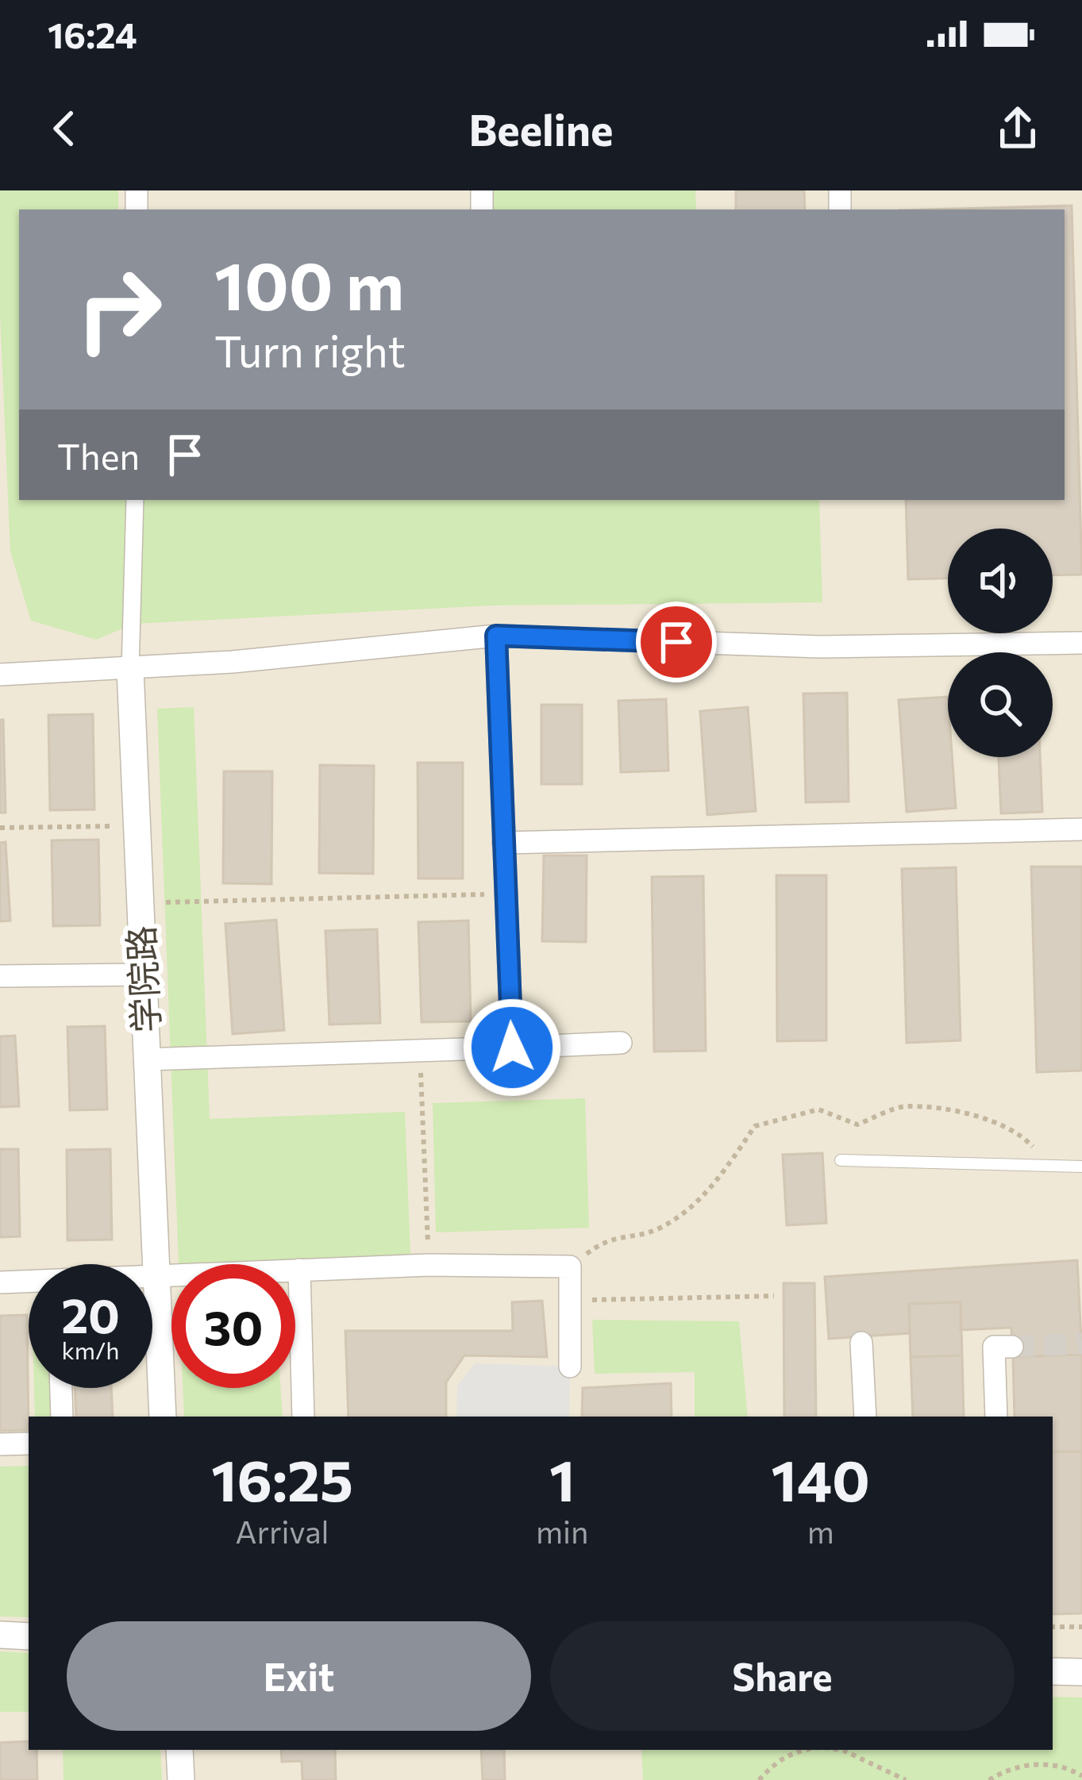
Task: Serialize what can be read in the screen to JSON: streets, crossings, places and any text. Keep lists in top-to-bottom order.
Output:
{
  "streets": {
    "street": ["学院路"]
  },
  "page": {
    "status": "16:24",
    "header": "Beeline",
    "turn": ["100 m", "Turn right"],
    "then": "Then",
    "speed": "20 km/h",
    "limit": "30",
    "eta": [
      "16:25",
      "Arrival",
      "1",
      "min",
      "140",
      "m"
    ],
    "buttons": ["Exit", "Share"]
  }
}
